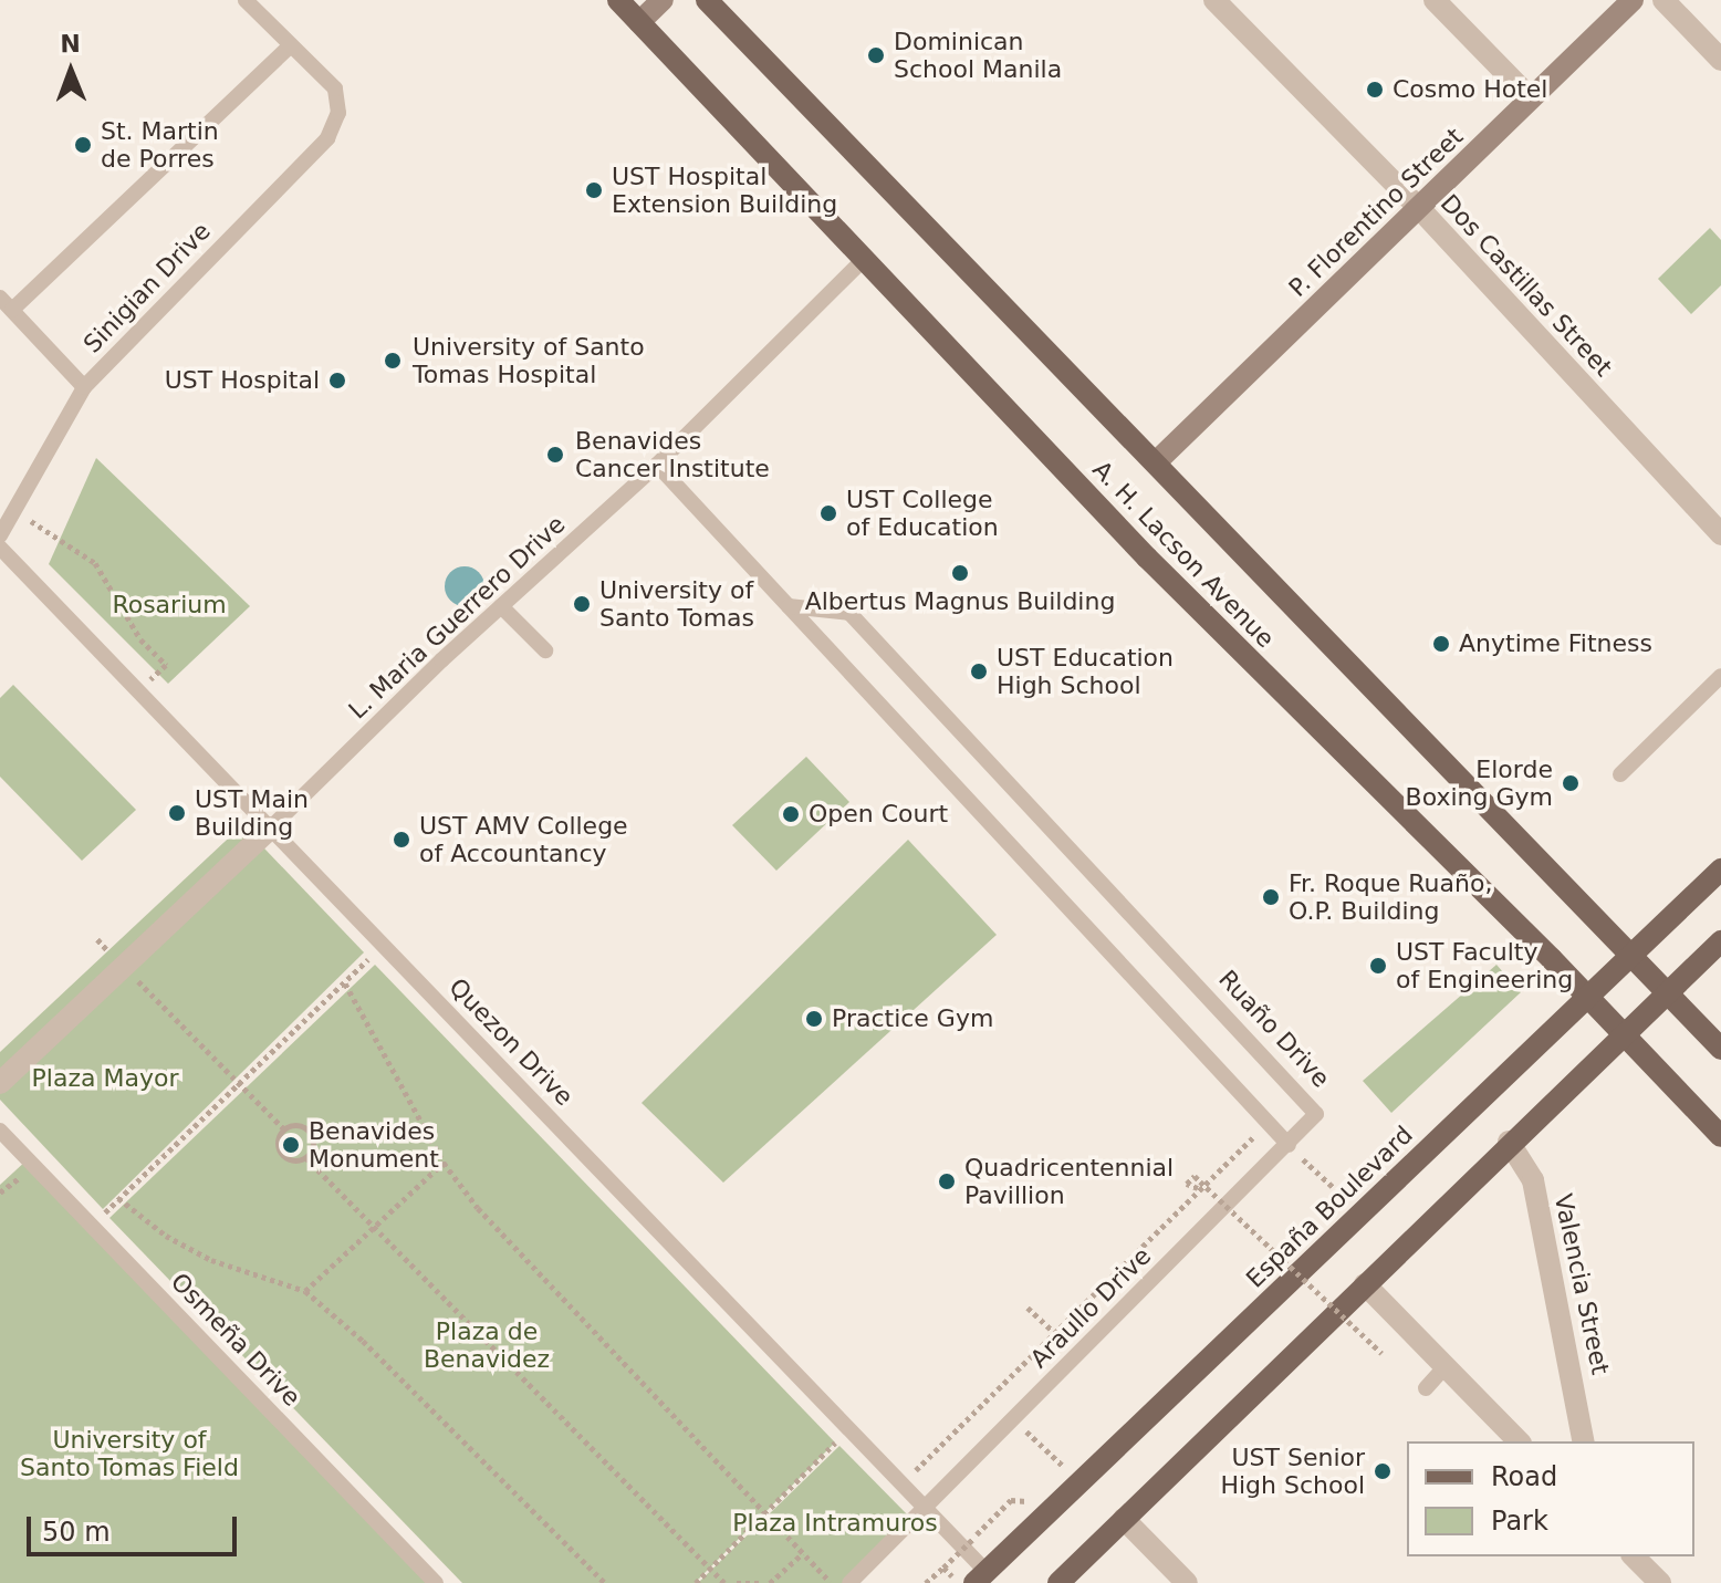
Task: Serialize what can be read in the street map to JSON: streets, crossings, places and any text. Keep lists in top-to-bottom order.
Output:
{
  "streets": {
    "main road": ["A. H. Lacson Avenue", "España Boulevard"],
    "street": ["P. Florentino Street", "Dos Castillas Street", "Valencia Street"],
    "lane": [
      "Sinigian Drive",
      "L. Maria Guerrero Drive",
      "Ruaño Drive",
      "Quezon Drive",
      "Araullo Drive",
      "Osmeña Drive"
    ]
  },
  "crossings": [
    ["P. Florentino Street", "Dos Castillas Street"],
    ["P. Florentino Street", "A. H. Lacson Avenue"],
    ["A. H. Lacson Avenue", "L. Maria Guerrero Drive"],
    ["A. H. Lacson Avenue", "España Boulevard"],
    ["L. Maria Guerrero Drive", "Quezon Drive"],
    ["Ruaño Drive", "Araullo Drive"],
    ["Quezon Drive", "España Boulevard"],
    ["Quezon Drive", "Araullo Drive"]
  ],
  "parks": [
    "Rosarium",
    "Plaza Mayor",
    "Plaza de Benavidez",
    "University of Santo Tomas Field",
    "Plaza Intramuros"
  ],
  "places": [
    "Dominican School Manila",
    "Cosmo Hotel",
    "St. Martin de Porres",
    "UST Hospital Extension Building",
    "University of Santo Tomas Hospital",
    "UST Hospital",
    "Benavides Cancer Institute",
    "UST College of Education",
    "Albertus Magnus Building",
    "University of Santo Tomas",
    "Anytime Fitness",
    "UST Education High School",
    "Elorde Boxing Gym",
    "UST Main Building",
    "Open Court",
    "UST AMV College of Accountancy",
    "Fr. Roque Ruaño, O.P. Building",
    "UST Faculty of Engineering",
    "Practice Gym",
    "Benavides Monument",
    "Quadricentennial Pavillion",
    "UST Senior High School"
  ],
  "legend": ["Road", "Park"],
  "scale_bar": "50 m",
  "north": "top"
}
